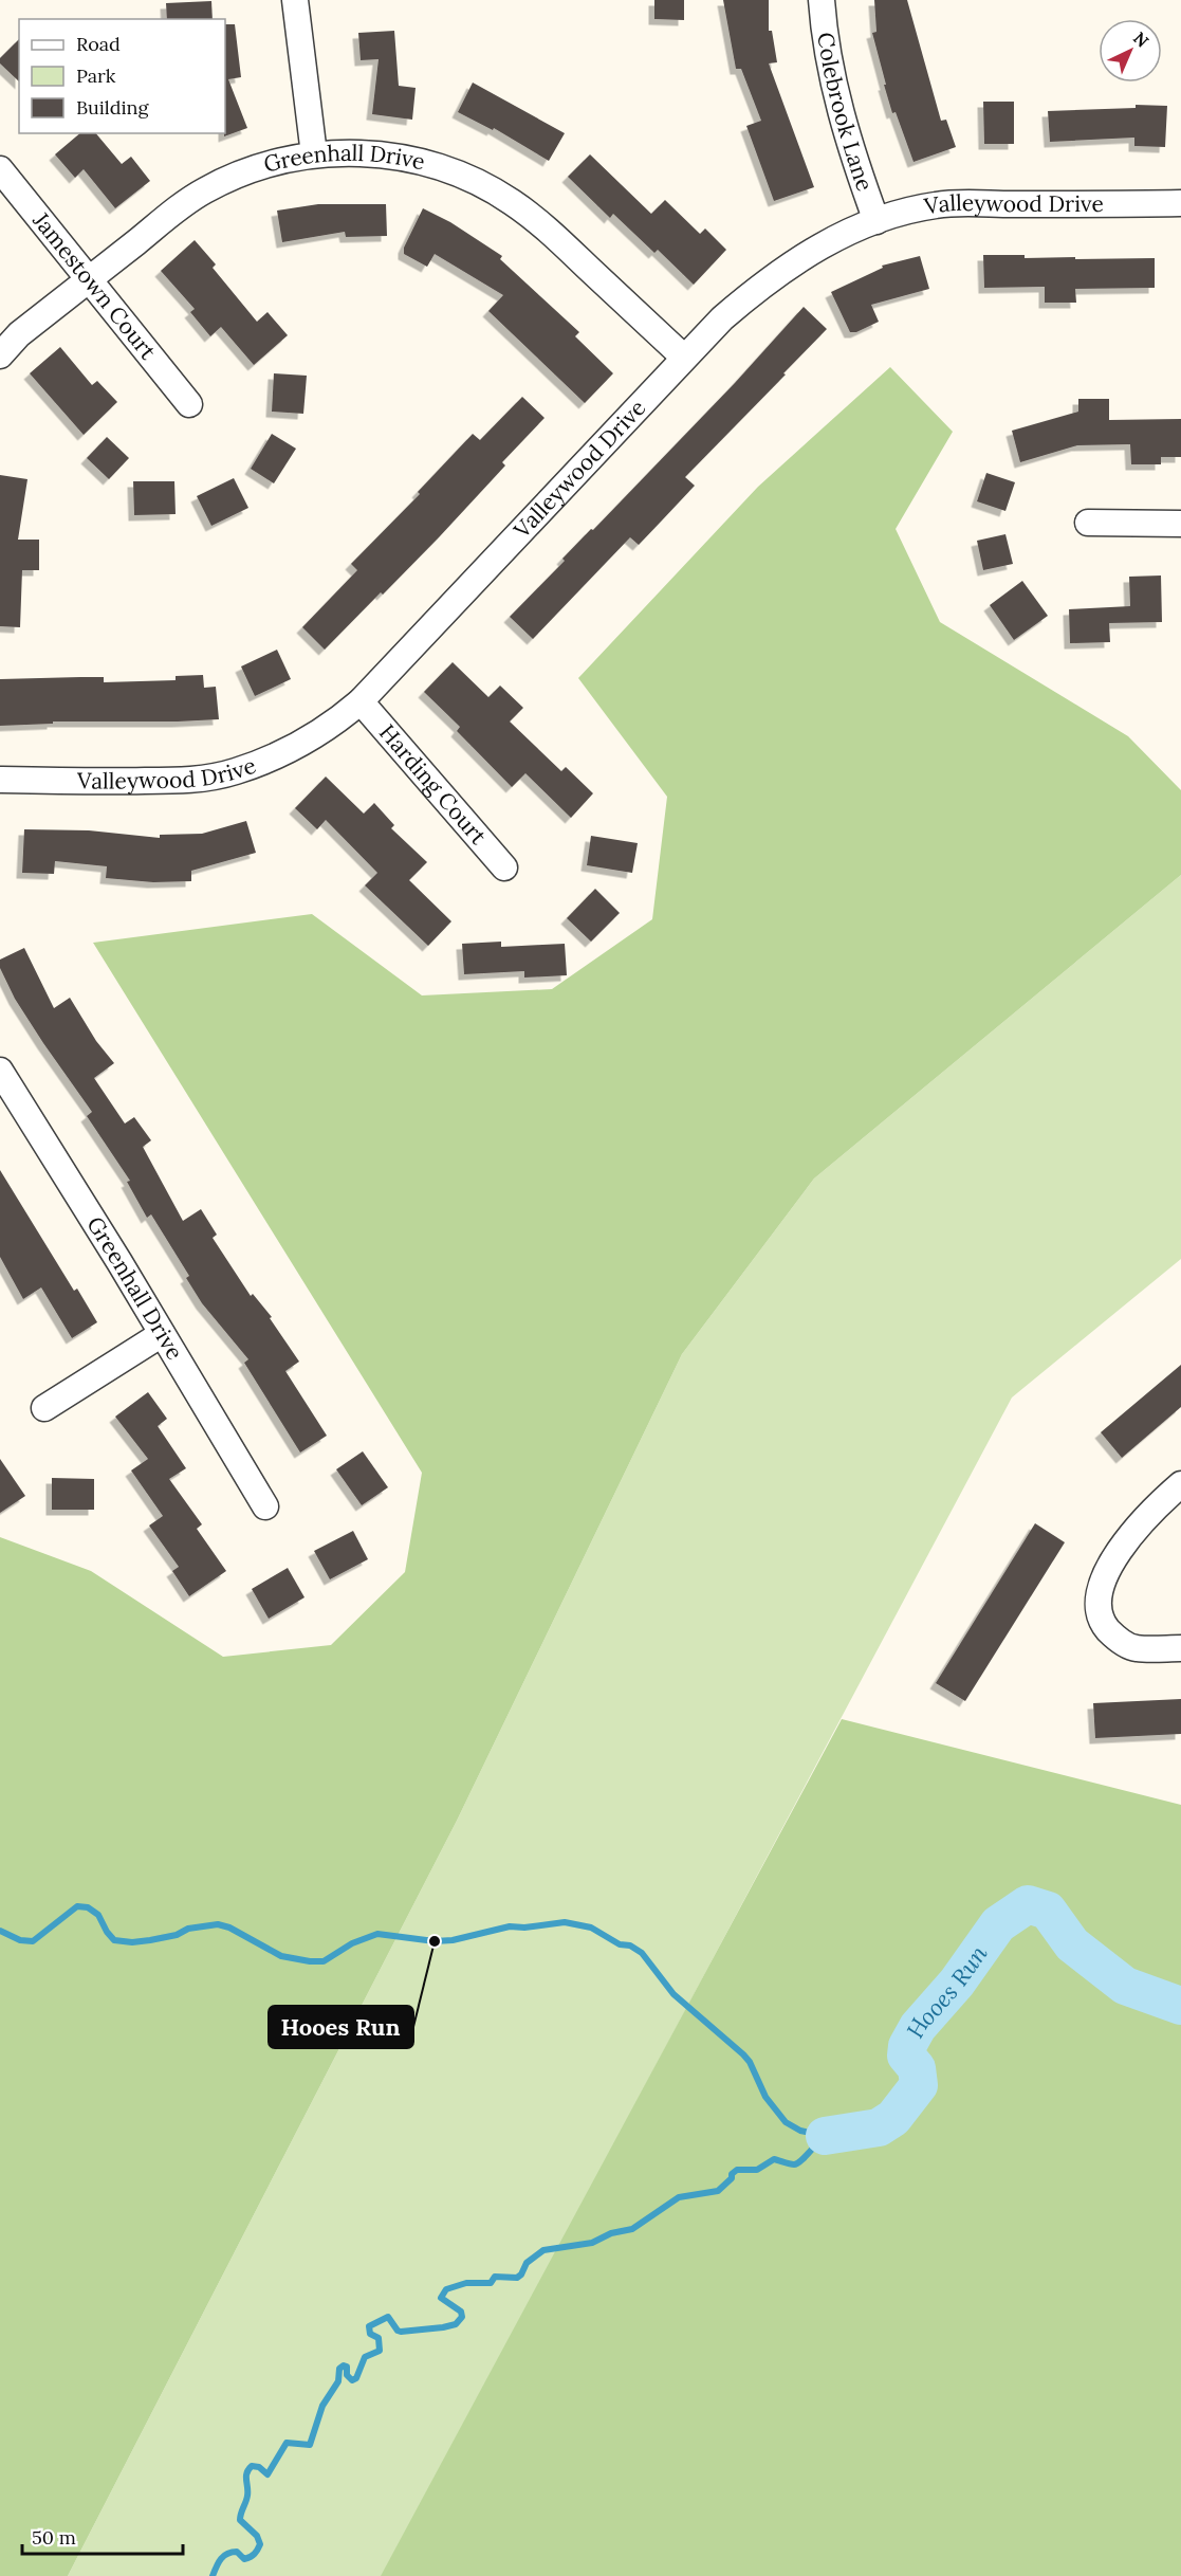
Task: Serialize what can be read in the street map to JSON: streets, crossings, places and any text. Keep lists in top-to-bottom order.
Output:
{
  "streets": {
    "street": [
      "Colebrook Lane",
      "Greenhall Drive",
      "Valleywood Drive",
      "Jamestown Court",
      "Harding Court"
    ]
  },
  "crossings": [
    ["Colebrook Lane", "Valleywood Drive"],
    ["Greenhall Drive", "Valleywood Drive"],
    ["Greenhall Drive", "Jamestown Court"],
    ["Valleywood Drive", "Harding Court"]
  ],
  "water": ["Hooes Run"],
  "places": ["Hooes Run"],
  "legend": ["Road", "Park", "Building"],
  "scale_bar": "50 m",
  "north": "top right"
}
